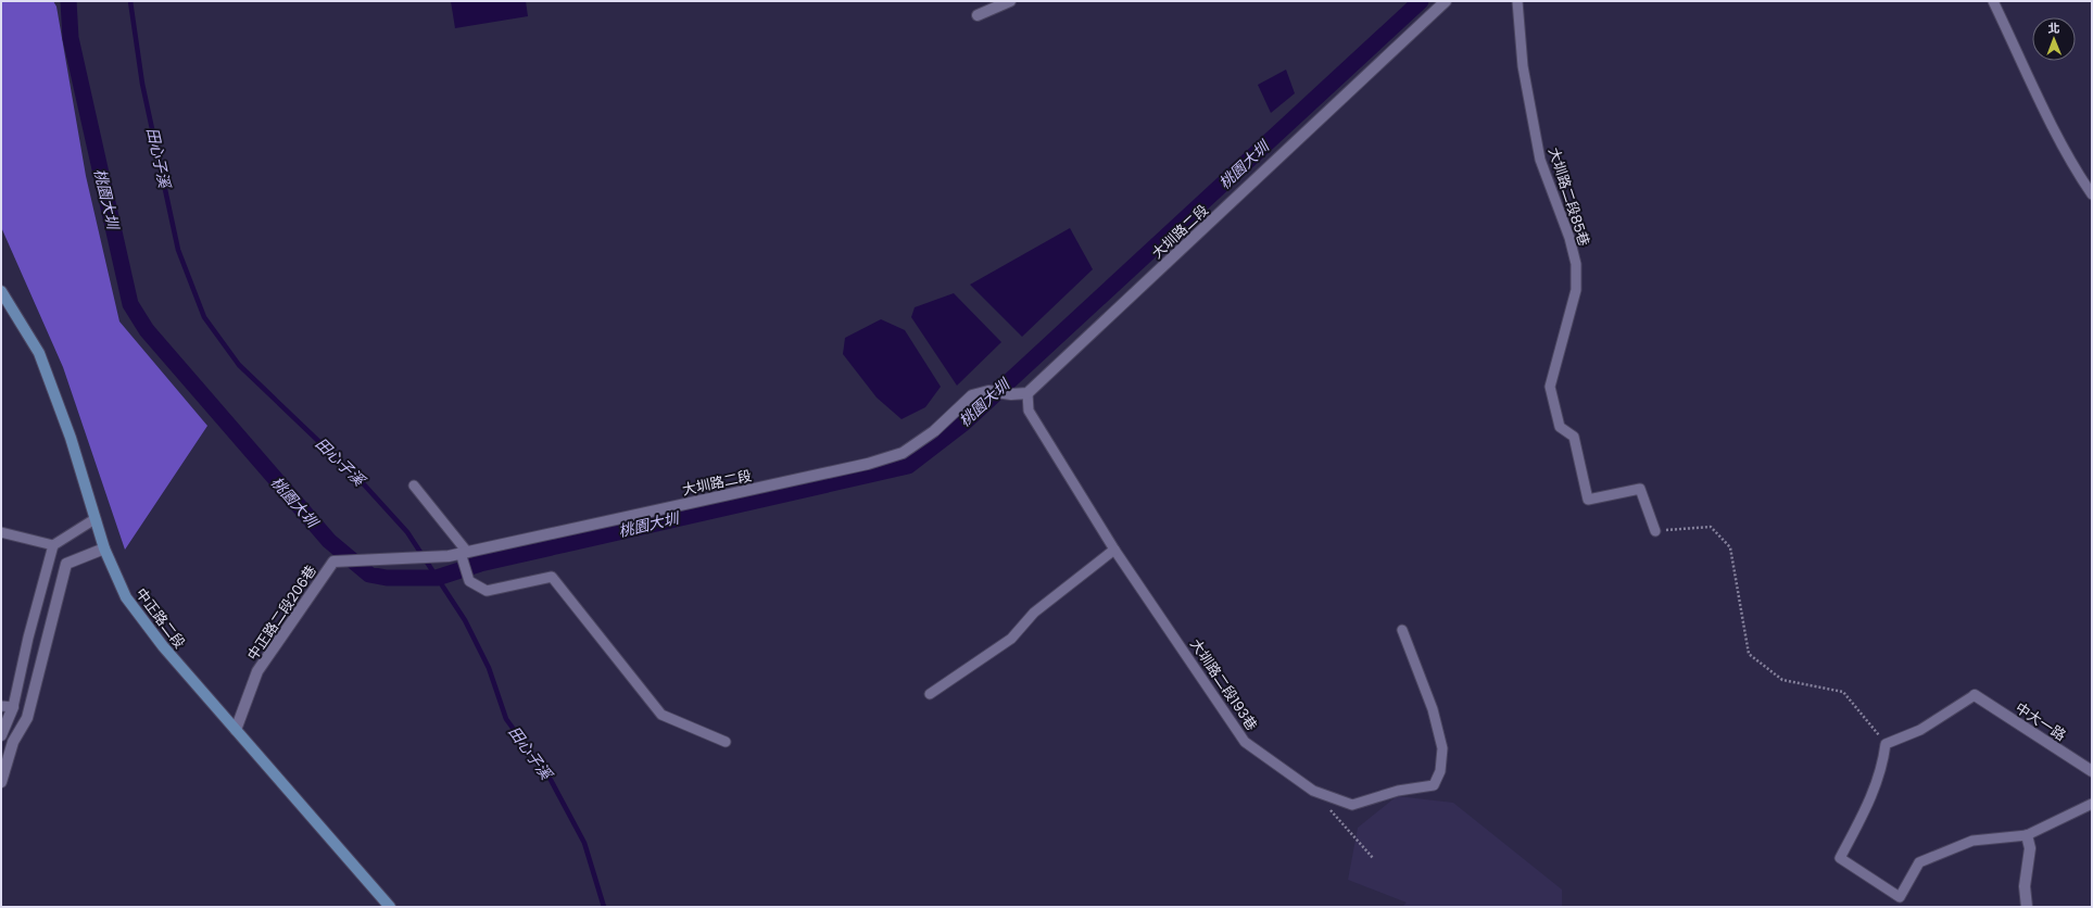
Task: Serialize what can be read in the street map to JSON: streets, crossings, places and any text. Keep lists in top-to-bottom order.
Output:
{
  "streets": {
    "main road": ["中正路二段"],
    "street": ["大圳路二段", "中正路二段206巷", "中大一路"],
    "lane": ["大圳路二段85巷", "大圳路二段193巷"]
  },
  "crossings": [
    ["大圳路二段", "中正路二段206巷"],
    ["大圳路二段", "大圳路二段193巷"],
    ["中正路二段206巷", "中正路二段"]
  ],
  "water": ["田心子溪", "桃園大圳"],
  "north": "top"
}
